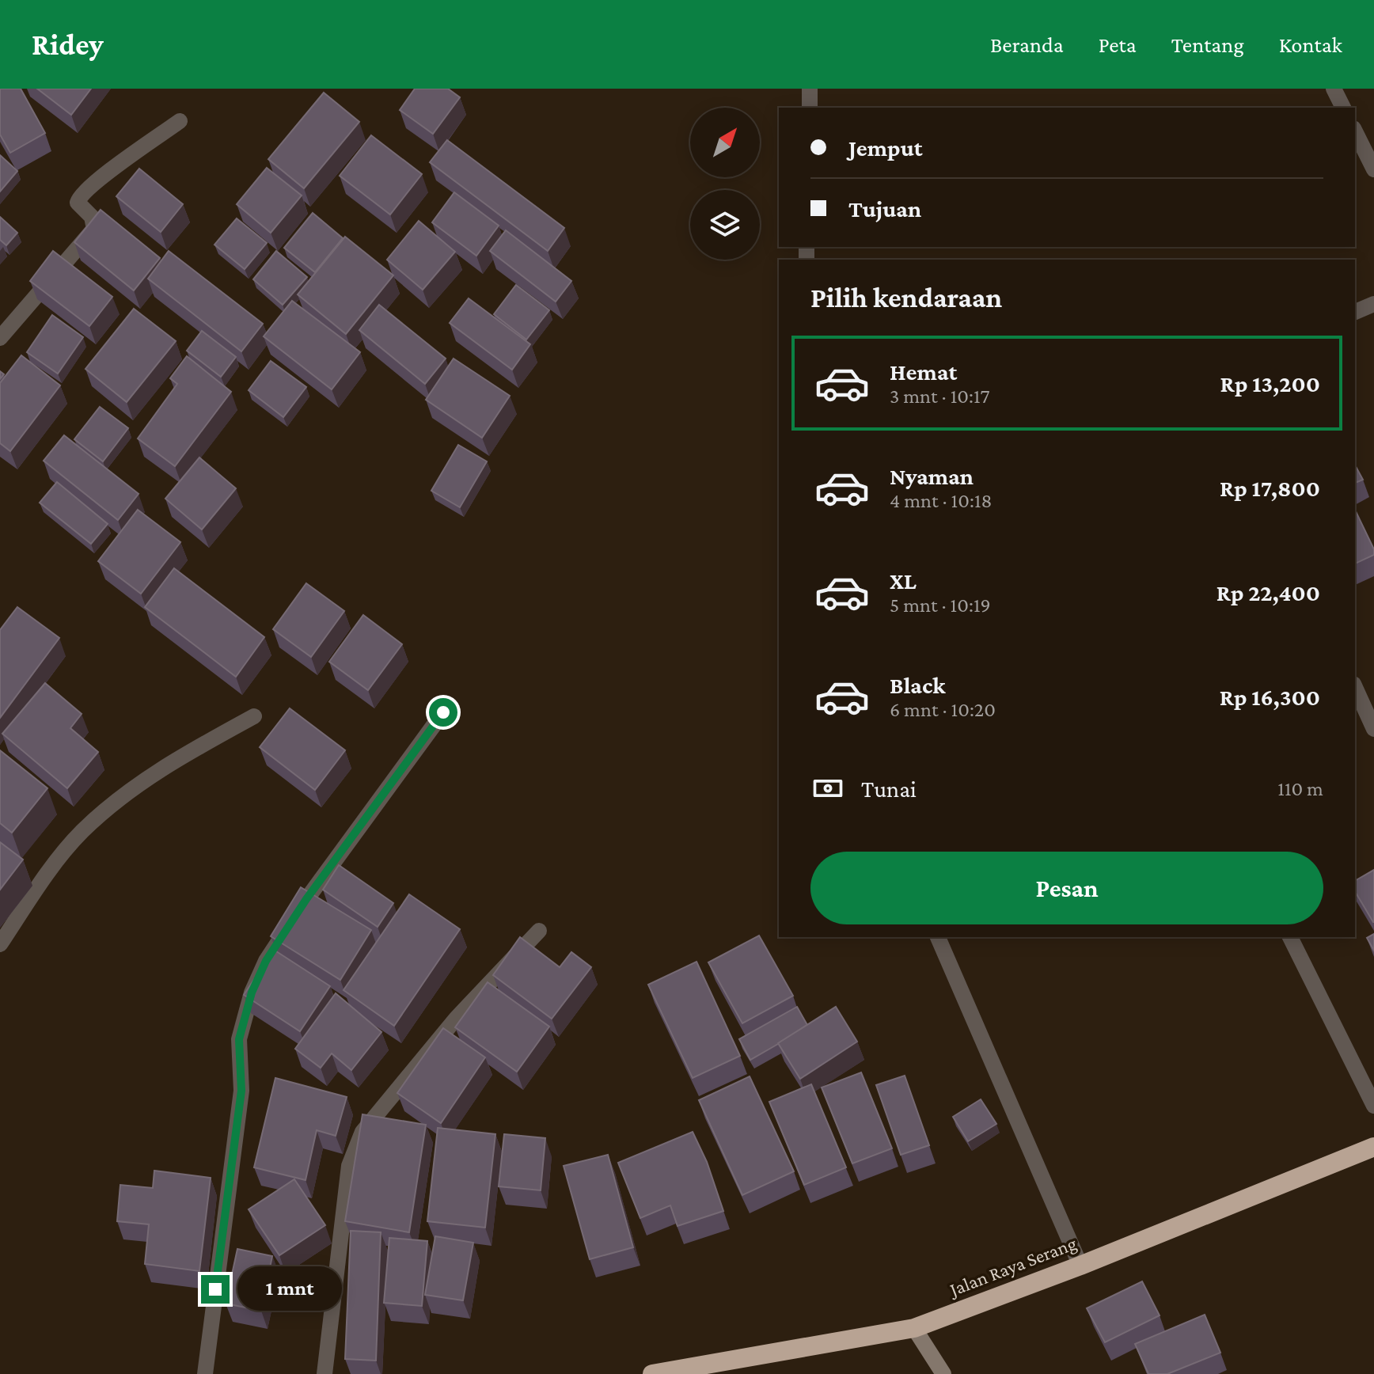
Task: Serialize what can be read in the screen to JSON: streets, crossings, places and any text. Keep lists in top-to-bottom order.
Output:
{
  "streets": {
    "highway": ["Jalan Raya Serang"]
  },
  "north": "top right",
  "page": {
    "header": "Ridey",
    "nav": [
      "Beranda",
      "Peta",
      "Tentang",
      "Kontak"
    ],
    "banner": ["Jemput", "Tujuan"],
    "heading": "Pilih kendaraan",
    "list": [
      {
        "name": "Hemat",
        "note": "3 mnt · 10:17",
        "value": "Rp 13,200"
      },
      {
        "name": "Nyaman",
        "note": "4 mnt · 10:18",
        "value": "Rp 17,800"
      },
      {
        "name": "XL",
        "note": "5 mnt · 10:19",
        "value": "Rp 22,400"
      },
      {
        "name": "Black",
        "note": "6 mnt · 10:20",
        "value": "Rp 16,300"
      }
    ],
    "pay": ["Tunai", "110 m"],
    "buttons": "Pesan",
    "bubble": "1 mnt"
  }
}
